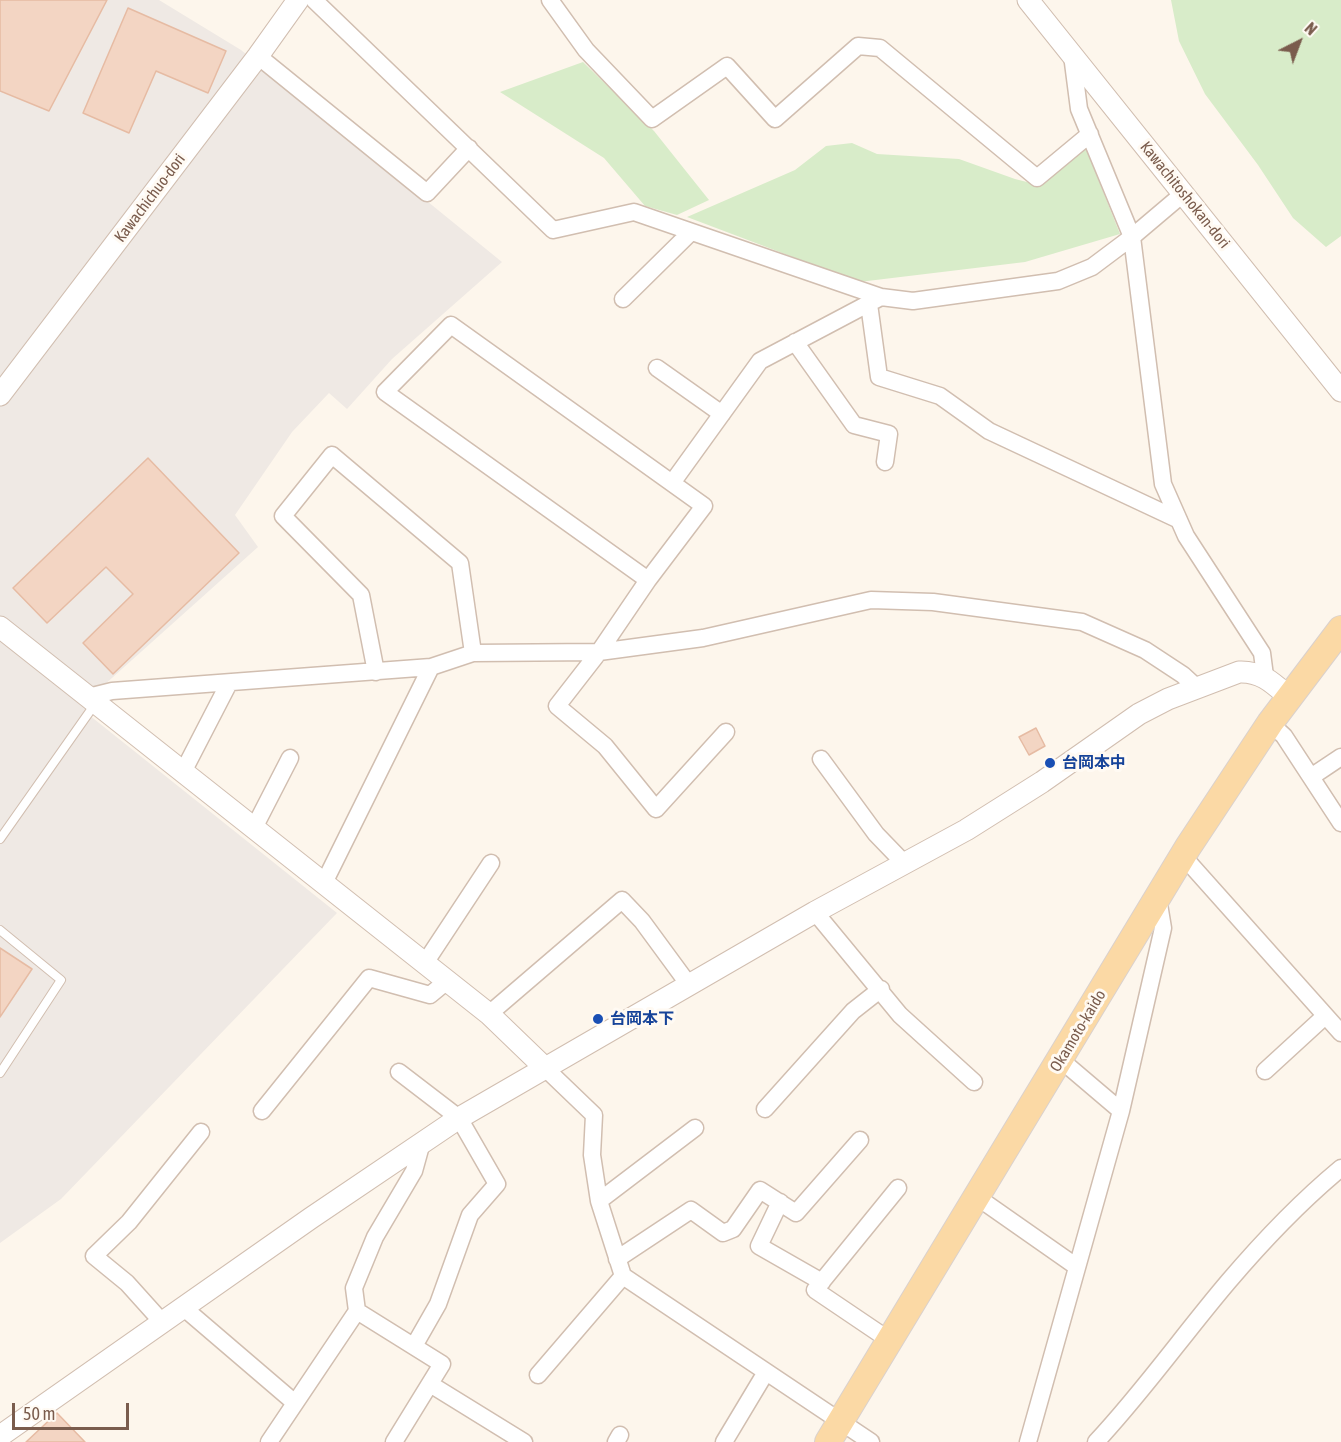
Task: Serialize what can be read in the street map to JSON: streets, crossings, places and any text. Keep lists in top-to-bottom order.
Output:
{
  "streets": {
    "main road": ["Okamoto-kaido"],
    "street": ["Kawachitoshokan-dori", "Kawachichuo-dori"]
  },
  "places": ["台岡本中", "台岡本下"],
  "scale_bar": "50 m",
  "north": "top right"
}
